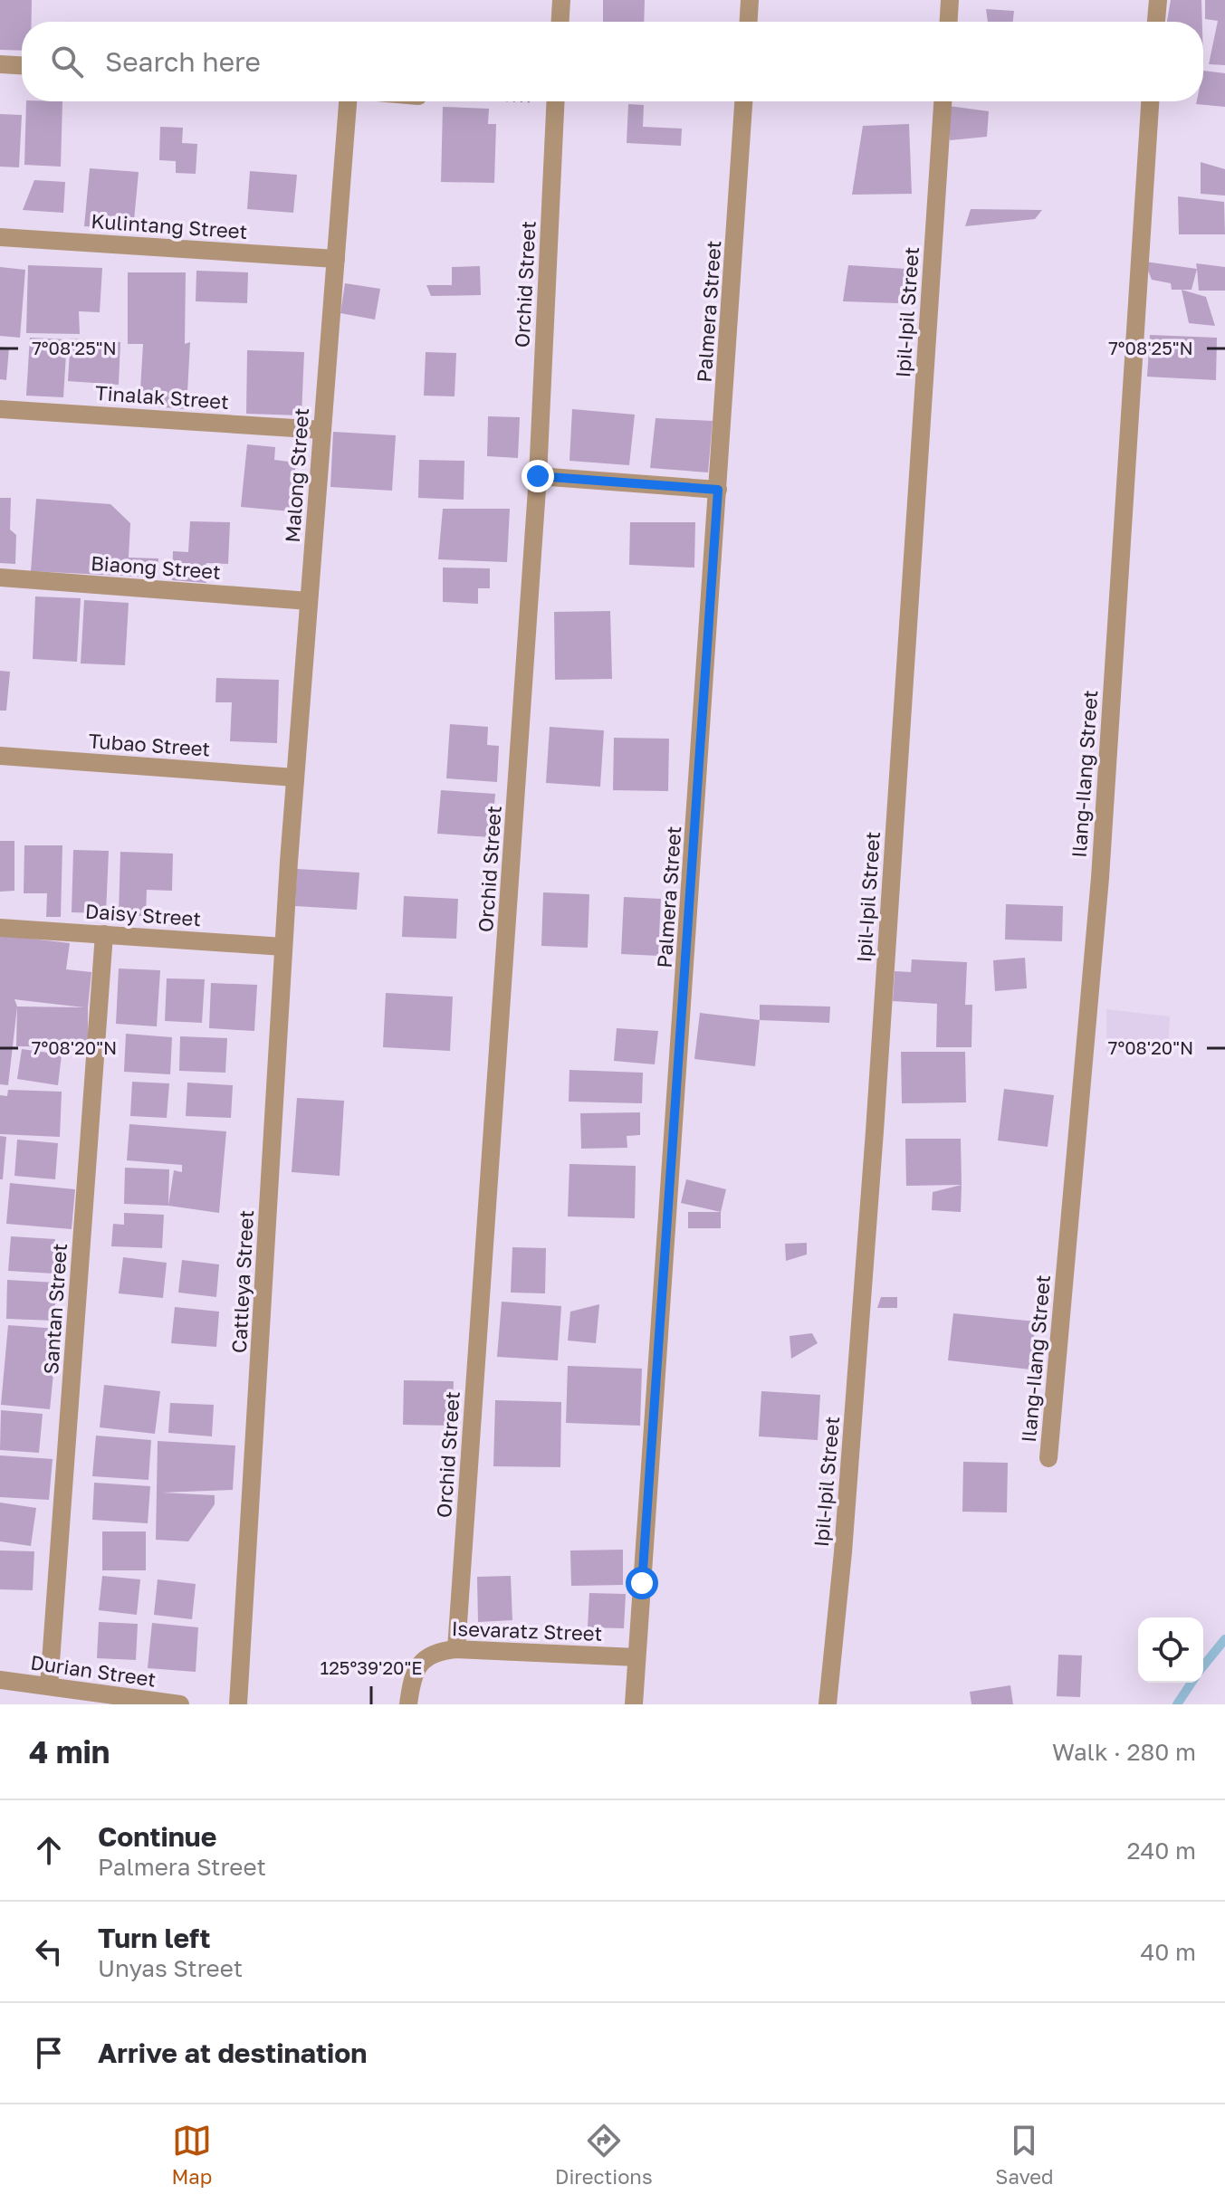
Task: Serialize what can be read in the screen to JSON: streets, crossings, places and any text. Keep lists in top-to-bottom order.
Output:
{
  "streets": {
    "street": [
      "Kulintang Street",
      "Orchid Street",
      "Palmera Street",
      "Ipil-Ipil Street",
      "Tinalak Street",
      "Malong Street",
      "Biaong Street",
      "Tubao Street",
      "Ilang-Ilang Street",
      "Daisy Street",
      "Cattleya Street",
      "Santan Street",
      "Isevaratz Street",
      "Durian Street"
    ]
  },
  "crossings": [
    ["Kulintang Street", "Malong Street"],
    ["Orchid Street", "Isevaratz Street"],
    ["Palmera Street", "Isevaratz Street"],
    ["Tinalak Street", "Malong Street"],
    ["Malong Street", "Biaong Street"],
    ["Malong Street", "Tubao Street"],
    ["Malong Street", "Cattleya Street"],
    ["Daisy Street", "Cattleya Street"],
    ["Daisy Street", "Santan Street"],
    ["Santan Street", "Durian Street"]
  ],
  "page": {
    "search": "Search here",
    "heading": ["4 min", "Walk · 280 m"],
    "list": [
      ["Continue", "Palmera Street", "240 m"],
      ["Turn left", "Unyas Street", "40 m"],
      "Arrive at destination"
    ],
    "nav": ["Map", "Directions", "Saved"]
  },
  "coordinates": ["7°08'25\"N", "7°08'20\"N", "125°39'20\"E"]
}
